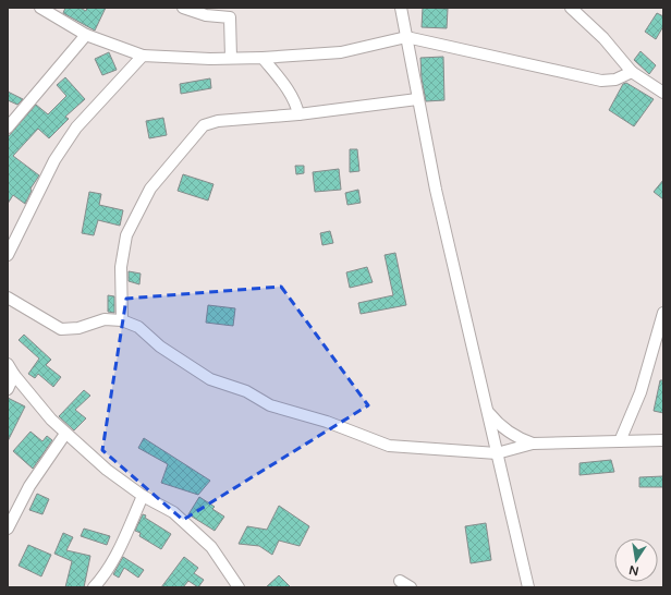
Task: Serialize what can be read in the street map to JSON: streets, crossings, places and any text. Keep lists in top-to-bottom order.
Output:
{
  "north": "bottom"
}
